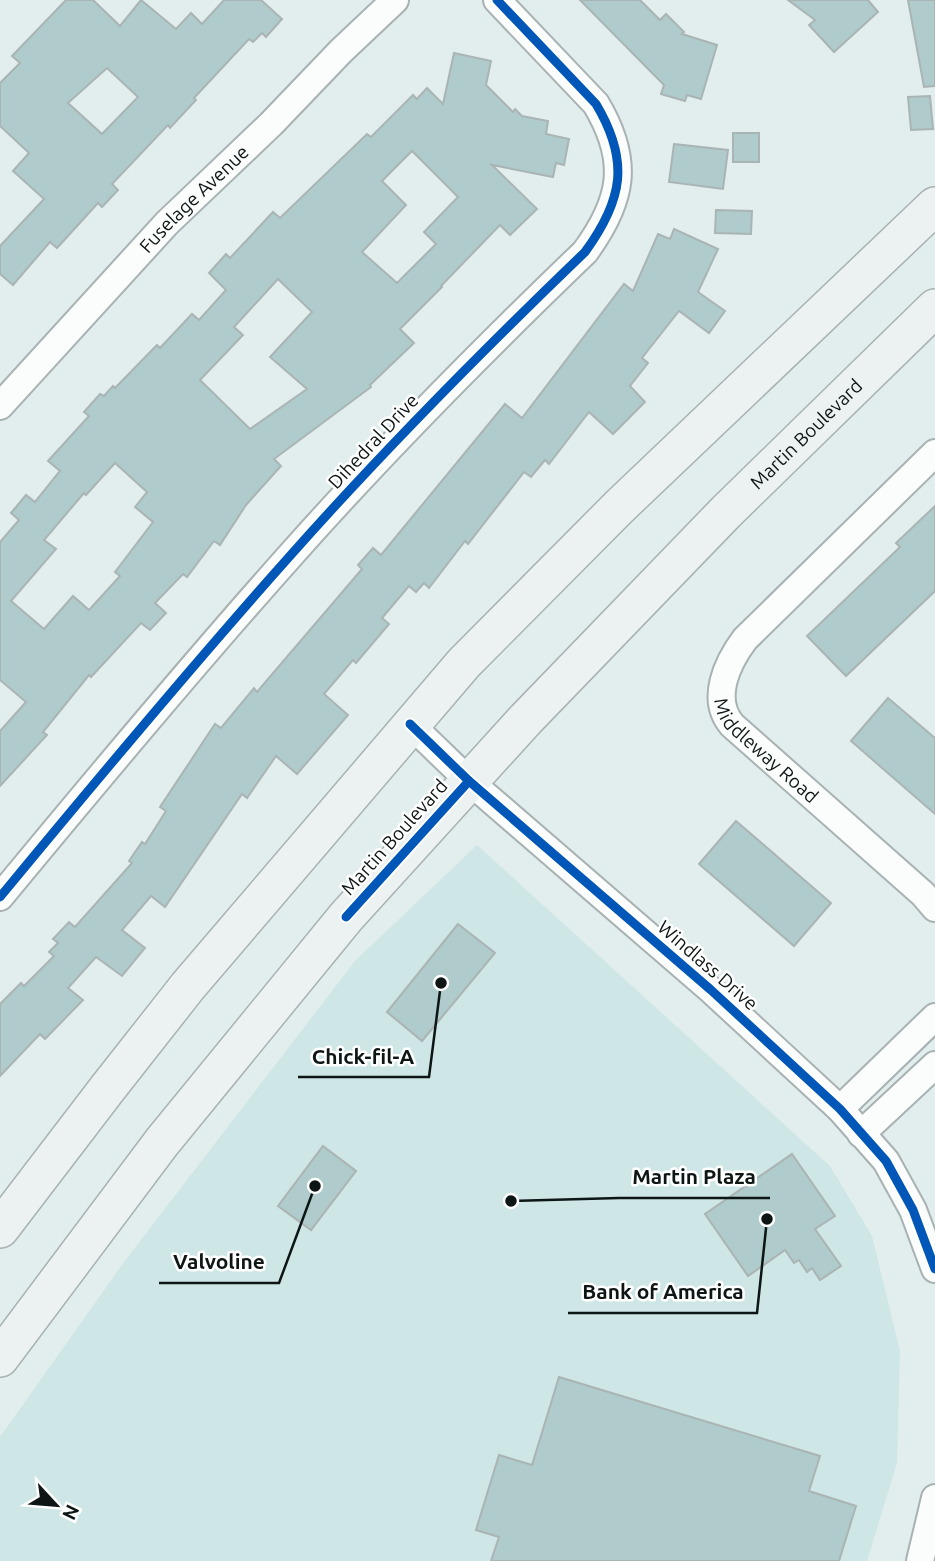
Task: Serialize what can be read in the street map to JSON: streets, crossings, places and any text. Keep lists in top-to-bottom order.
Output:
{
  "streets": {
    "main road": ["Martin Boulevard"],
    "street": [
      "Fuselage Avenue",
      "Dihedral Drive",
      "Middleway Road",
      "Windlass Drive"
    ]
  },
  "crossings": [
    ["Martin Boulevard", "Windlass Drive"]
  ],
  "places": [
    "Chick-fil-A",
    "Valvoline",
    "Martin Plaza",
    "Bank of America"
  ],
  "north": "bottom right"
}
